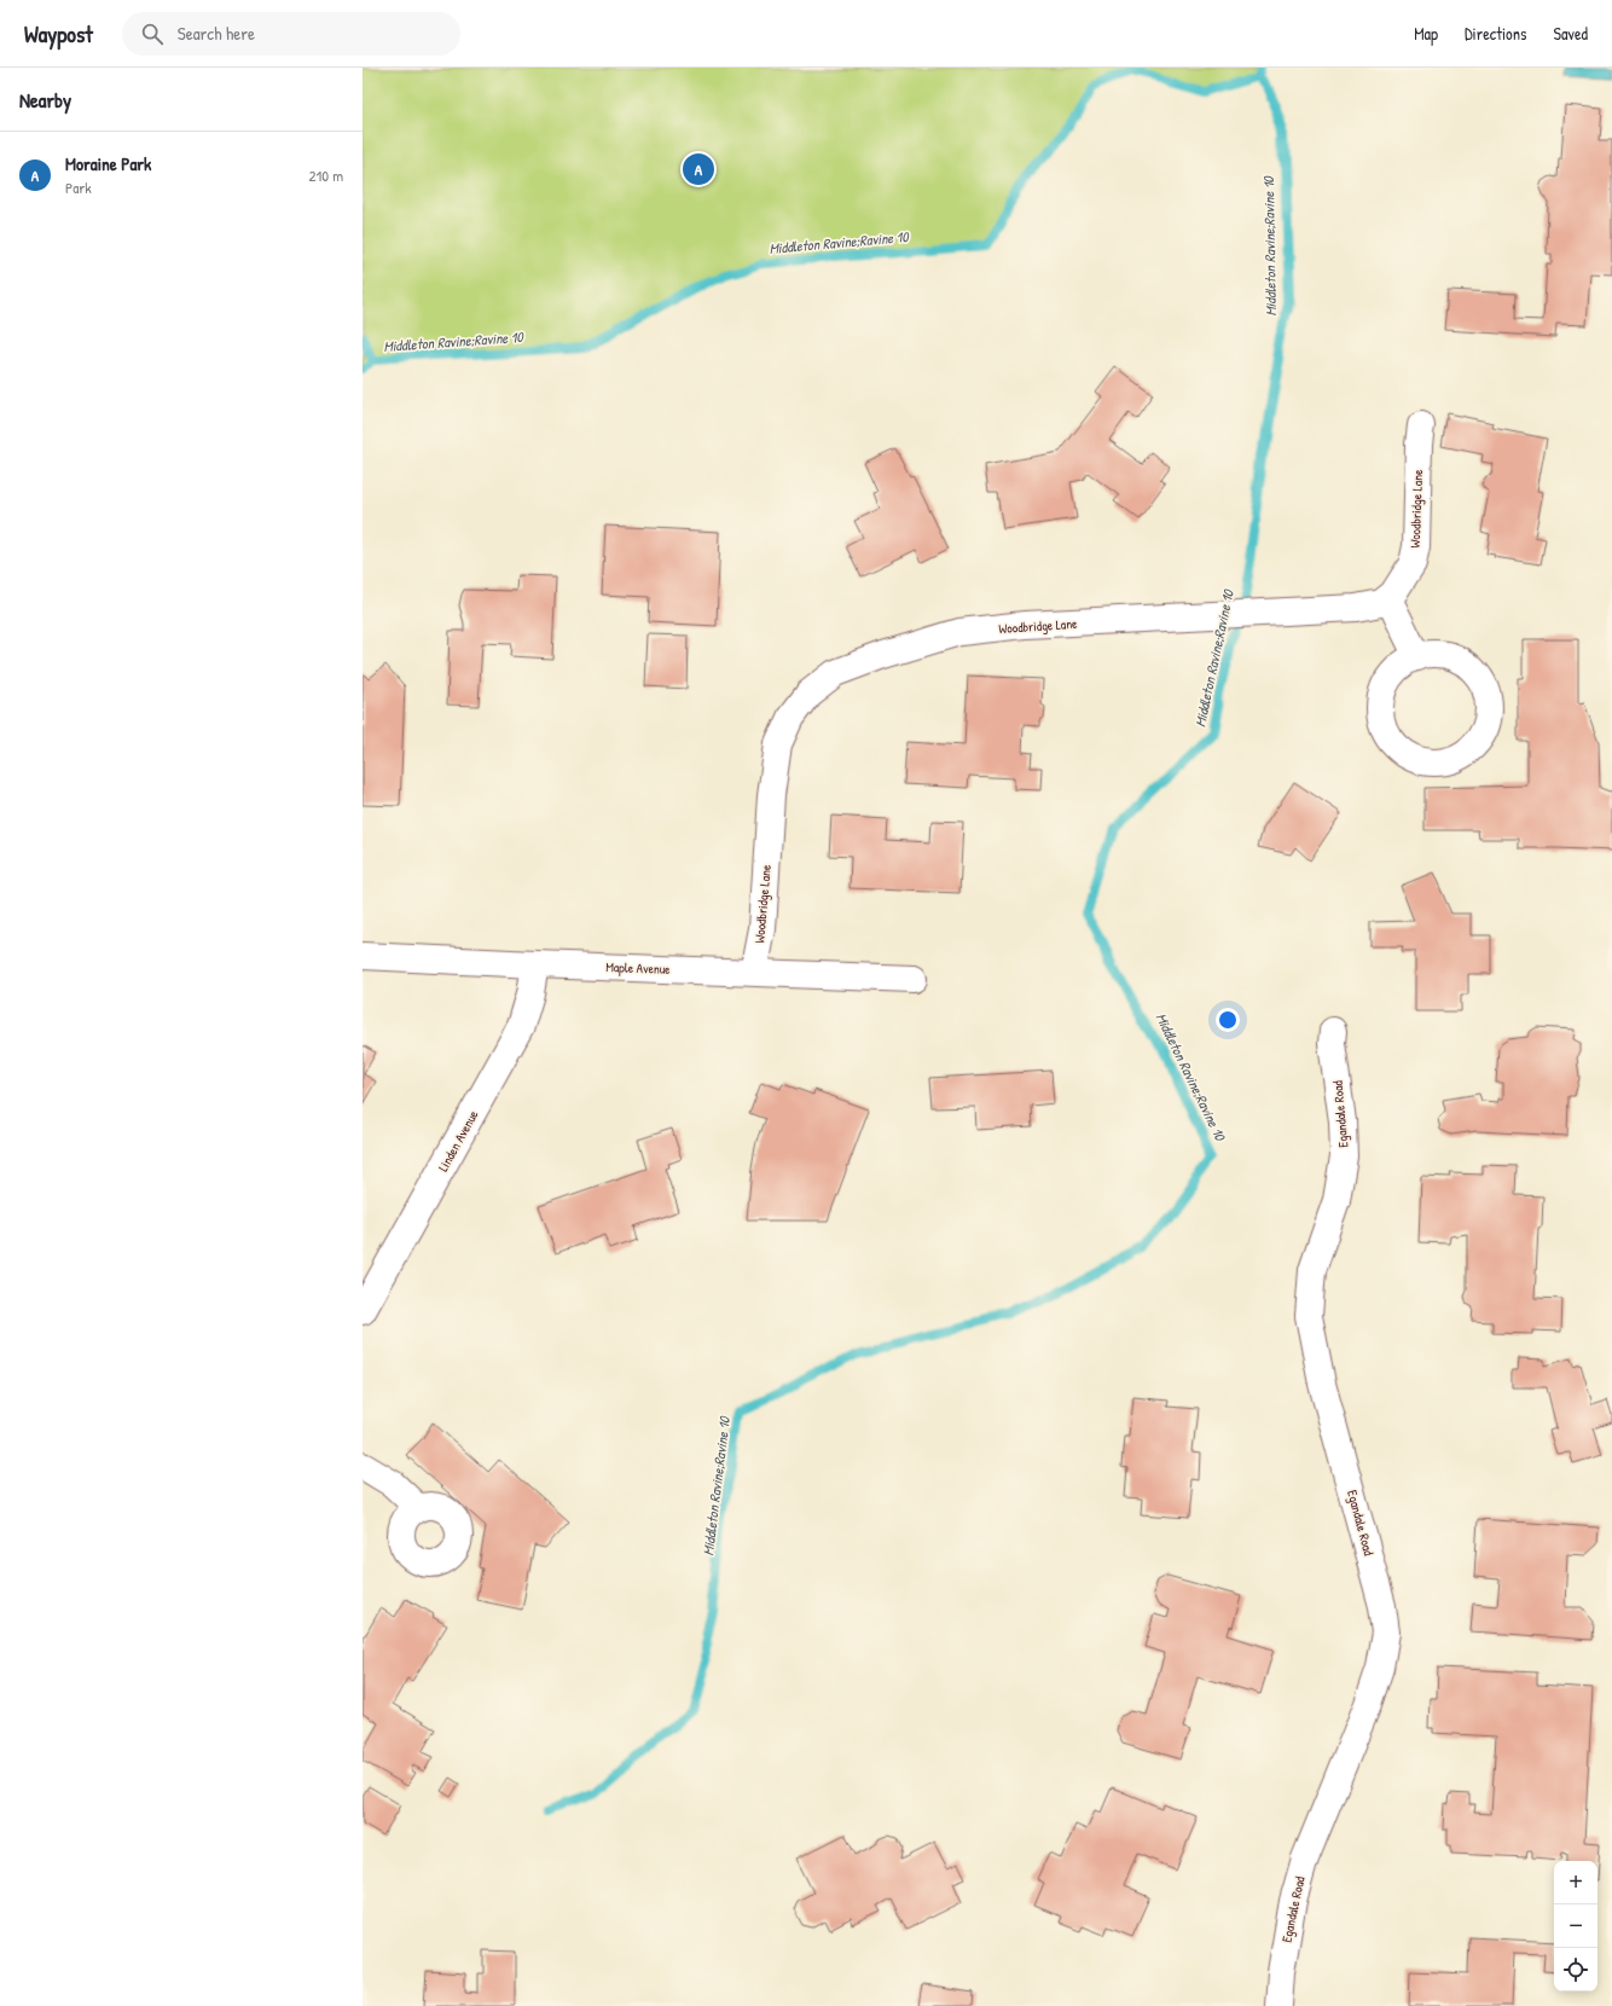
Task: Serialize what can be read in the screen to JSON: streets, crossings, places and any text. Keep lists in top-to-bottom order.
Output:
{
  "streets": {
    "street": [
      "Woodbridge Lane",
      "Maple Avenue",
      "Egandale Road",
      "Linden Avenue"
    ]
  },
  "crossings": [
    ["Woodbridge Lane", "Maple Avenue"],
    ["Maple Avenue", "Linden Avenue"]
  ],
  "water": ["Middleton Ravine;Ravine 10"],
  "page": {
    "header": "Waypost",
    "search": "Search here",
    "nav": ["Map", "Directions", "Saved"],
    "heading": "Nearby",
    "list": [
      {
        "mark": "A",
        "name": "Moraine Park",
        "note": "Park",
        "value": "210 m"
      }
    ],
    "pins": "A",
    "map_buttons": ["+", "−"]
  }
}
